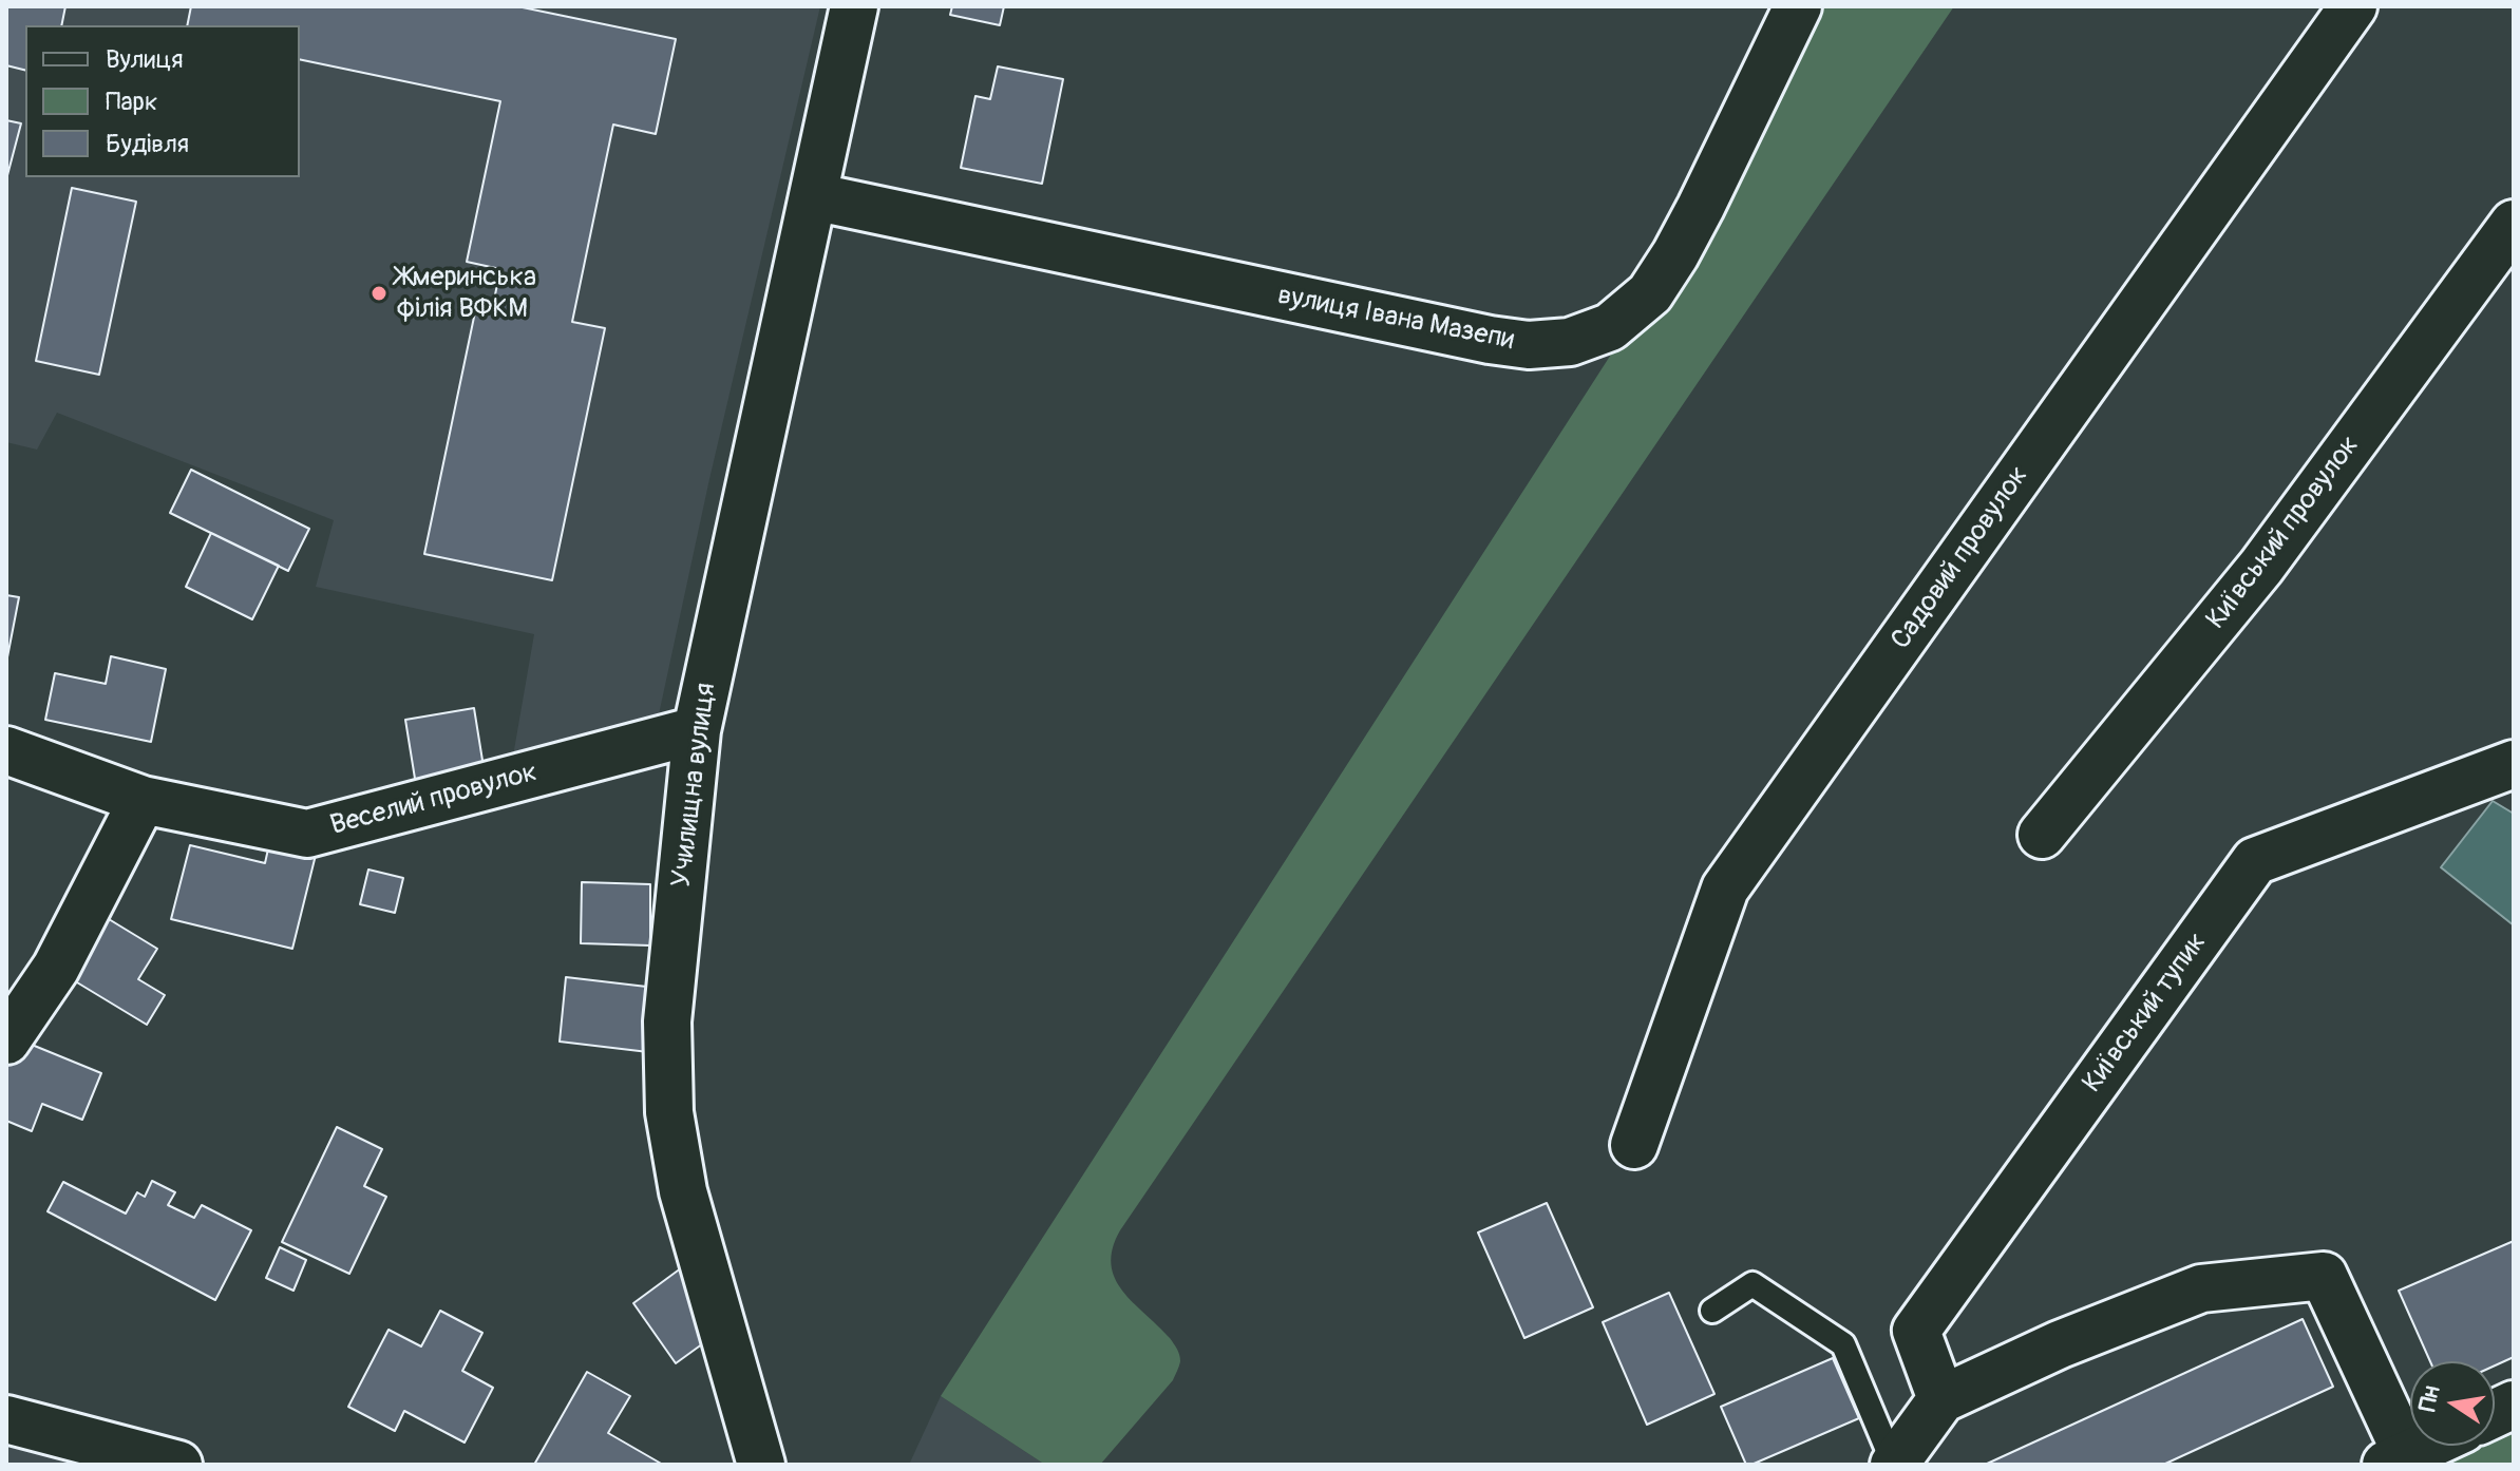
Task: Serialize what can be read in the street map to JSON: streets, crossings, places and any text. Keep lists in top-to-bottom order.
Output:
{
  "streets": {
    "street": [
      "вулиця Івана Мазепи",
      "Київський провулок",
      "Садовий провулок",
      "Училищна вулиця",
      "Веселий провулок",
      "Київський тупик"
    ]
  },
  "crossings": [
    ["вулиця Івана Мазепи", "Училищна вулиця"],
    ["Училищна вулиця", "Веселий провулок"]
  ],
  "places": ["Жмеринська філія ВФКМ"],
  "legend": ["Вулиця", "Парк", "Будівля"],
  "north": "left"
}
